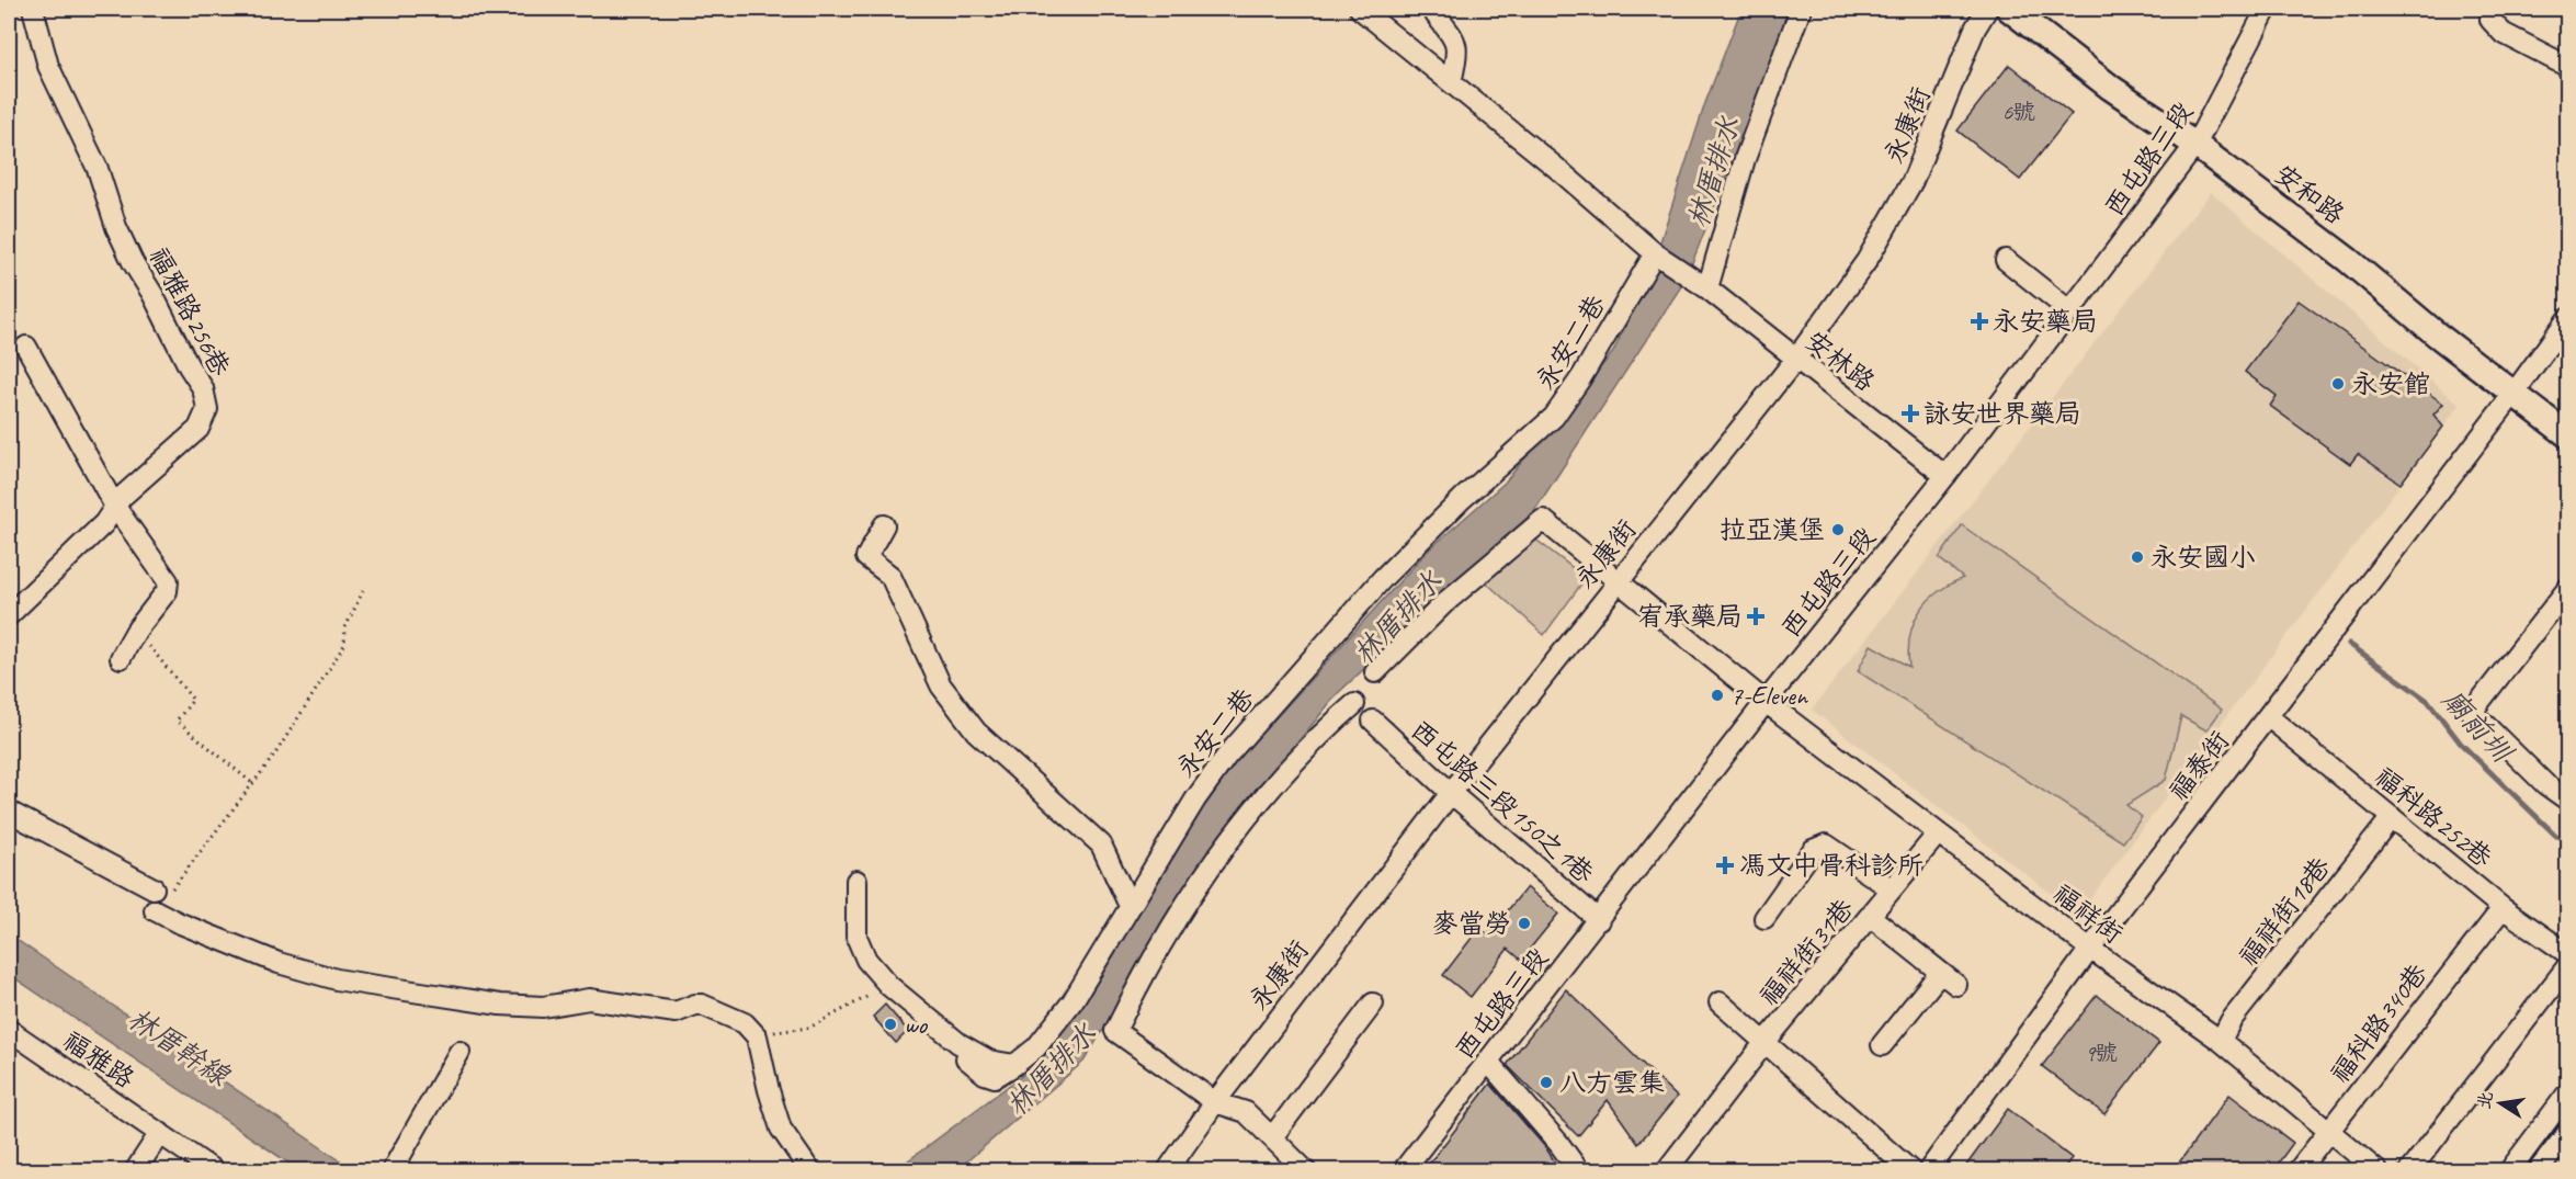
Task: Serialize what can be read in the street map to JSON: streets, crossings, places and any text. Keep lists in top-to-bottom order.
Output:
{
  "streets": {
    "main road": ["安和路"],
    "street": [
      "永康街",
      "西屯路三段",
      "福雅路256巷",
      "永安二巷",
      "安林路",
      "福泰街",
      "西屯路三段150之1巷",
      "福科路252巷",
      "福祥街18巷",
      "福祥街",
      "福祥街31巷",
      "福科路340巷",
      "福雅路"
    ]
  },
  "crossings": [
    ["永康街", "安林路"],
    ["永康街", "西屯路三段150之1巷"],
    ["永康街", "福祥街"],
    ["西屯路三段", "安和路"],
    ["西屯路三段", "安林路"],
    ["西屯路三段", "西屯路三段150之1巷"],
    ["西屯路三段", "福祥街"],
    ["安和路", "福泰街"],
    ["永安二巷", "安林路"],
    ["福泰街", "福科路252巷"],
    ["福泰街", "福祥街"],
    ["福科路252巷", "福祥街18巷"],
    ["福科路252巷", "福科路340巷"],
    ["福祥街18巷", "福祥街"],
    ["福祥街", "福祥街31巷"],
    ["福祥街", "福科路340巷"]
  ],
  "water": ["林厝排水", "廟前圳", "林厝幹線"],
  "places": {
    "health": [
      "永安藥局",
      "詠安世界藥局",
      "宥承藥局",
      "馮文中骨科診所"
    ],
    "other": [
      "永安館",
      "拉亞漢堡",
      "永安國小",
      "7-Eleven",
      "麥當勞",
      "wo",
      "八方雲集"
    ]
  },
  "house_numbers": ["6號", "9號"],
  "north": "left"
}
